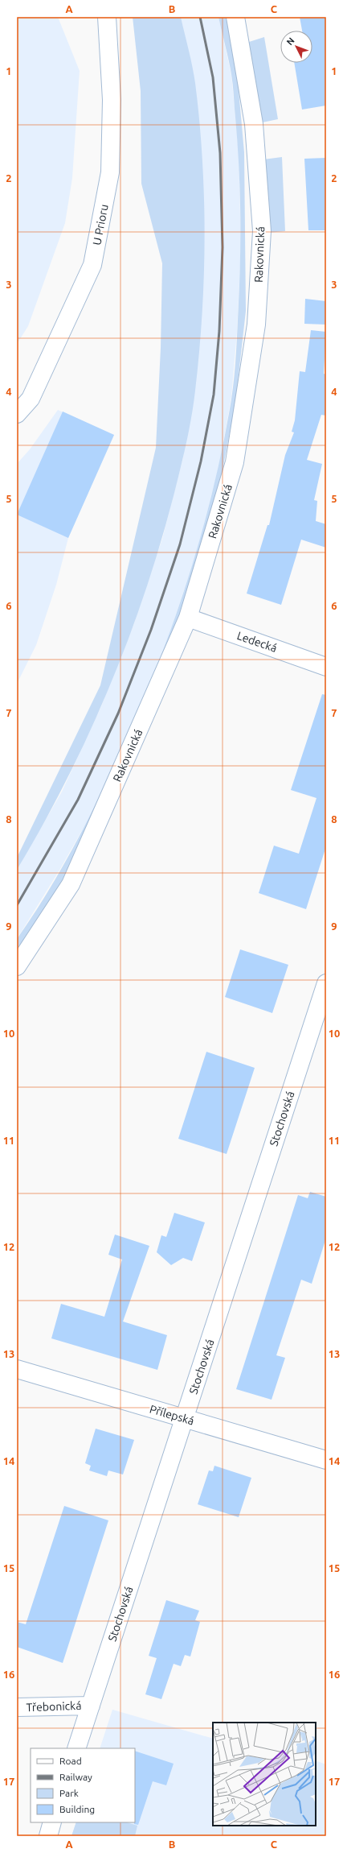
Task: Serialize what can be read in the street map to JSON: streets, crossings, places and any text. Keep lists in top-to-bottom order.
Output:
{
  "streets": {
    "street": [
      "U Prioru",
      "Rakovnická",
      "Ledecká",
      "Stochovská",
      "Přílepská",
      "Třebonická"
    ]
  },
  "crossings": [
    ["Rakovnická", "Ledecká"],
    ["Stochovská", "Přílepská"],
    ["Stochovská", "Třebonická"]
  ],
  "legend": [
    "Road",
    "Railway",
    "Park",
    "Building"
  ],
  "north": "top left",
  "grid": {
    "columns": ["A", "B", "C"],
    "rows": [
      "1",
      "2",
      "3",
      "4",
      "5",
      "6",
      "7",
      "8",
      "9",
      "10",
      "11",
      "12",
      "13",
      "14",
      "15",
      "16",
      "17"
    ]
  }
}
